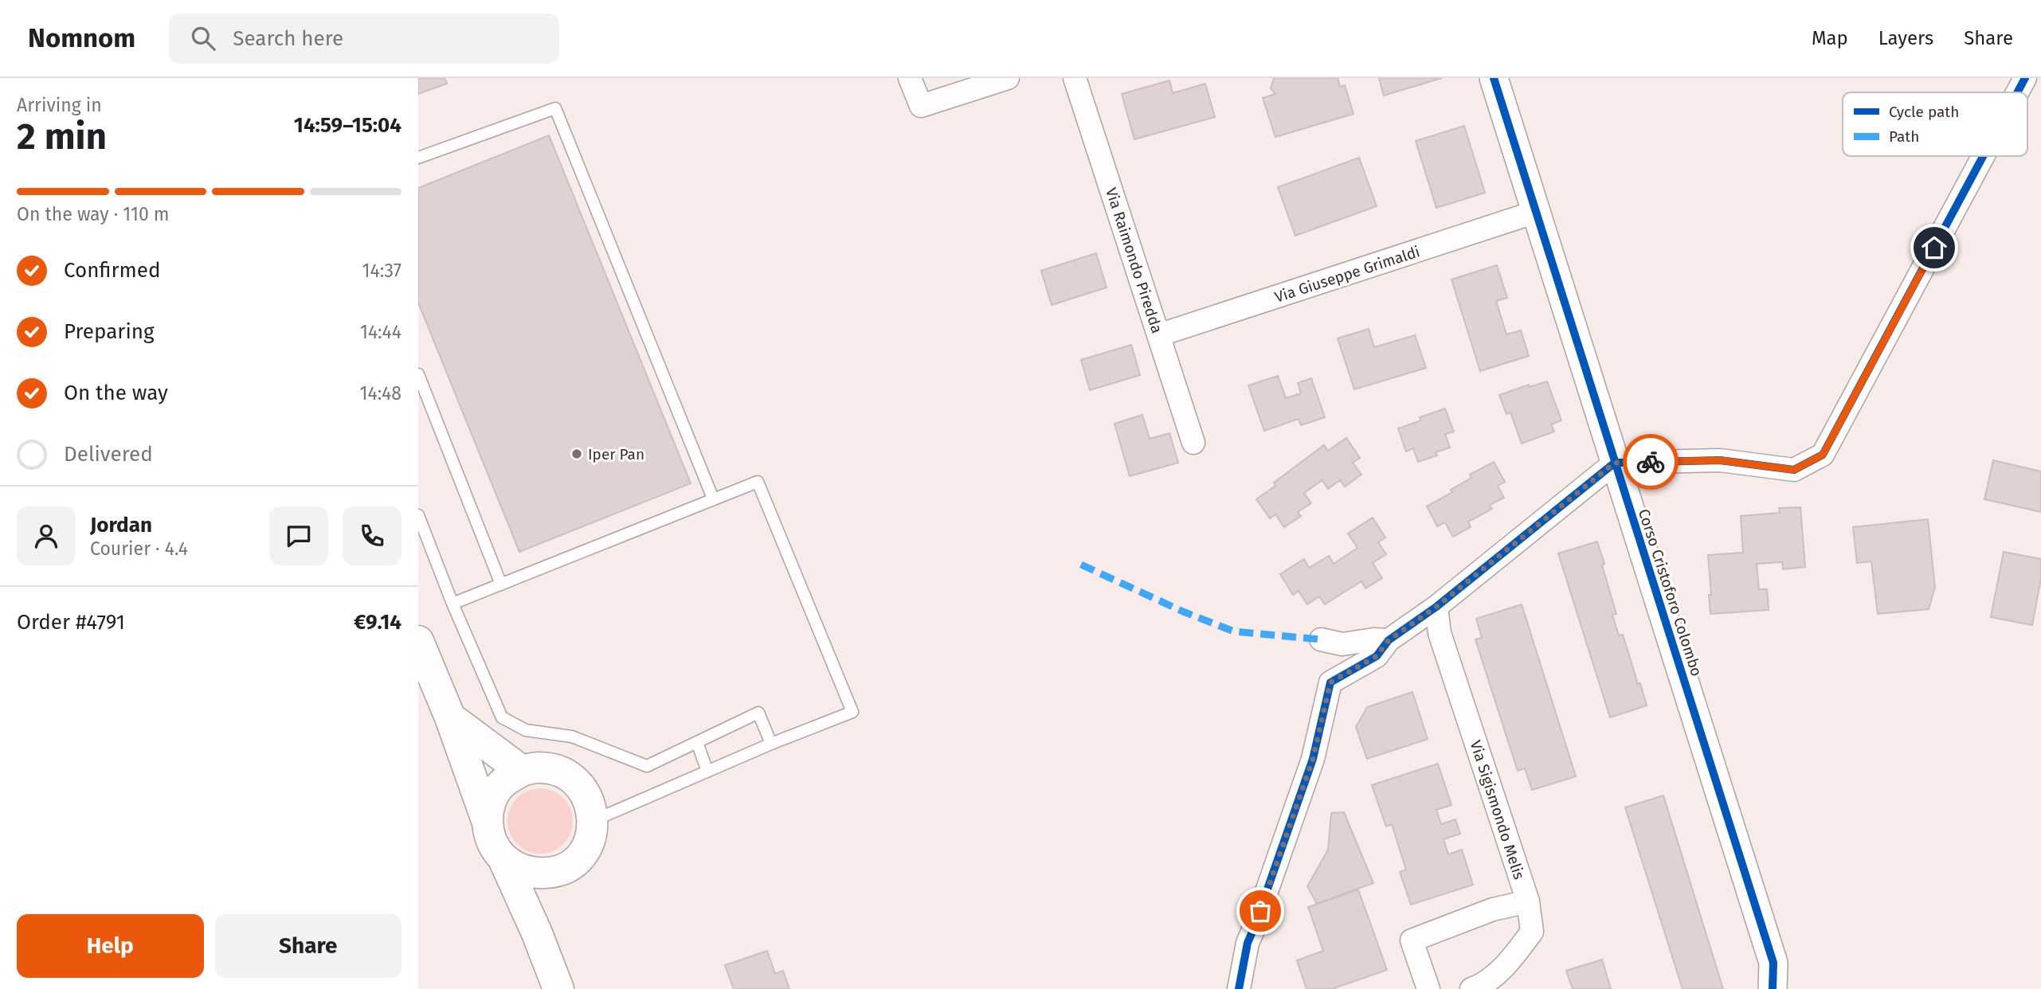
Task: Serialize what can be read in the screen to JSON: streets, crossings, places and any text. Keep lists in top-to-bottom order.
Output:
{
  "streets": {
    "street": [
      "Via Raimondo Piredda",
      "Via Giuseppe Grimaldi",
      "Corso Cristoforo Colombo",
      "Via Sigismondo Melis"
    ]
  },
  "crossings": [
    ["Via Raimondo Piredda", "Via Giuseppe Grimaldi"],
    ["Via Giuseppe Grimaldi", "Corso Cristoforo Colombo"]
  ],
  "places": ["Iper Pan"],
  "legend": ["Cycle path", "Path"],
  "page": {
    "header": "Nomnom",
    "search": "Search here",
    "nav": ["Map", "Layers", "Share"],
    "heading": ["2 min", "Arriving in", "14:59–15:04"],
    "panel": [
      "Jordan",
      "Courier · 4.4",
      "Order #4791",
      "€9.14"
    ],
    "bar": "On the way · 110 m",
    "list": [
      ["Confirmed", "14:37"],
      ["Preparing", "14:44"],
      ["On the way", "14:48"],
      "Delivered"
    ],
    "buttons": ["Help", "Share"]
  }
}
